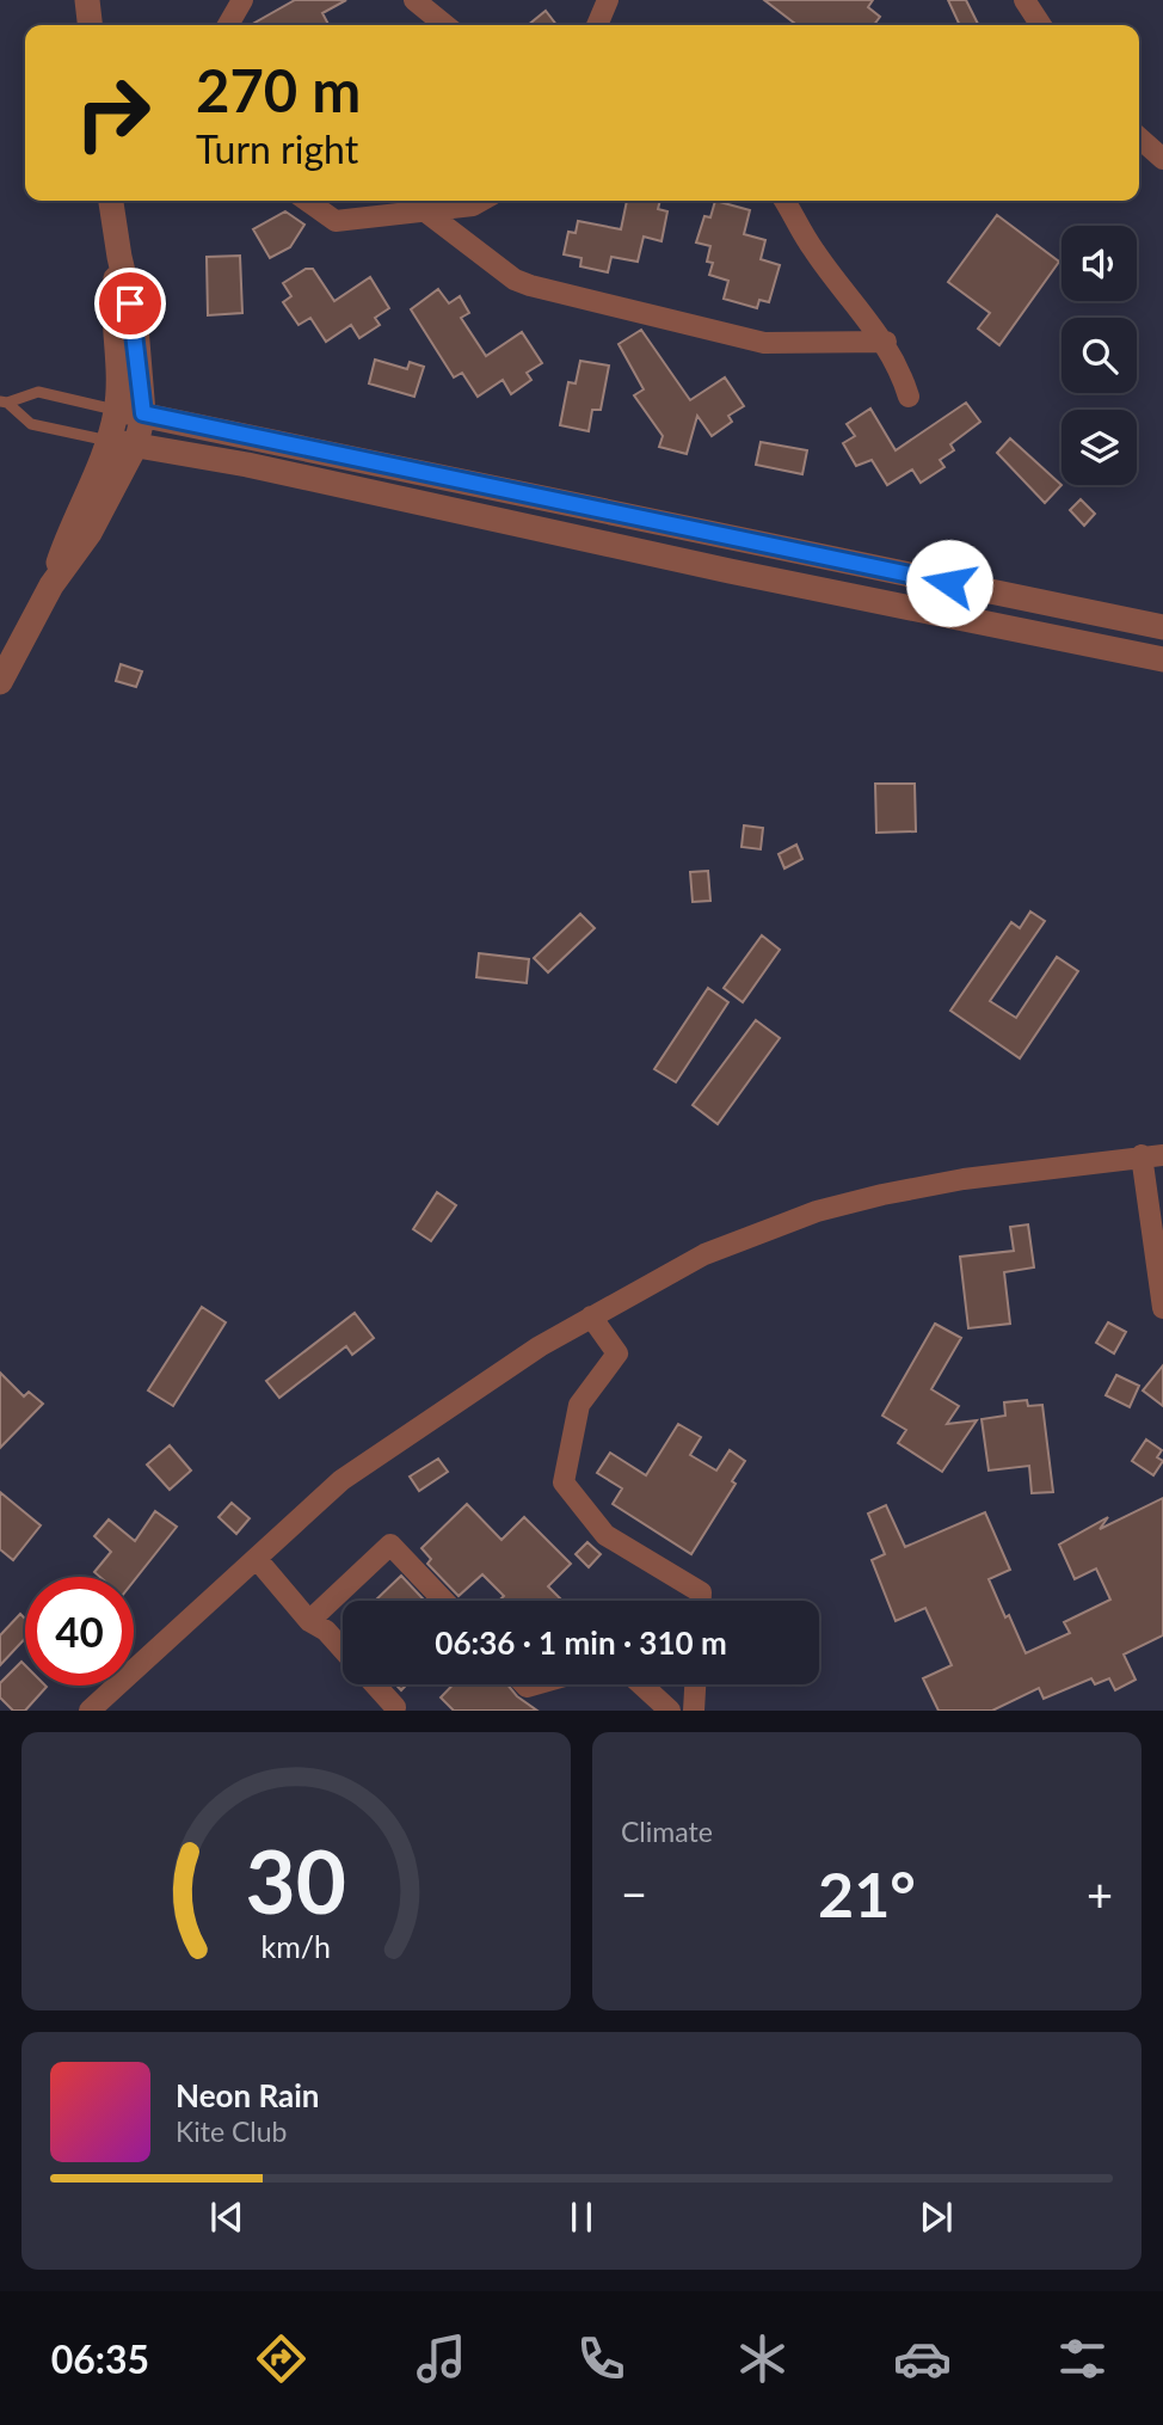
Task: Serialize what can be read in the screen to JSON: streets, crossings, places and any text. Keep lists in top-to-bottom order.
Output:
{
  "page": {
    "turn": ["270 m", "Turn right"],
    "limit": "40",
    "trip": "06:36 · 1 min · 310 m",
    "tile": "Climate",
    "heat": ["−", "21°", "+"],
    "song": ["Neon Rain", "Kite Club"],
    "tabs": "06:35",
    "gauge": ["30", "km/h"]
  }
}
